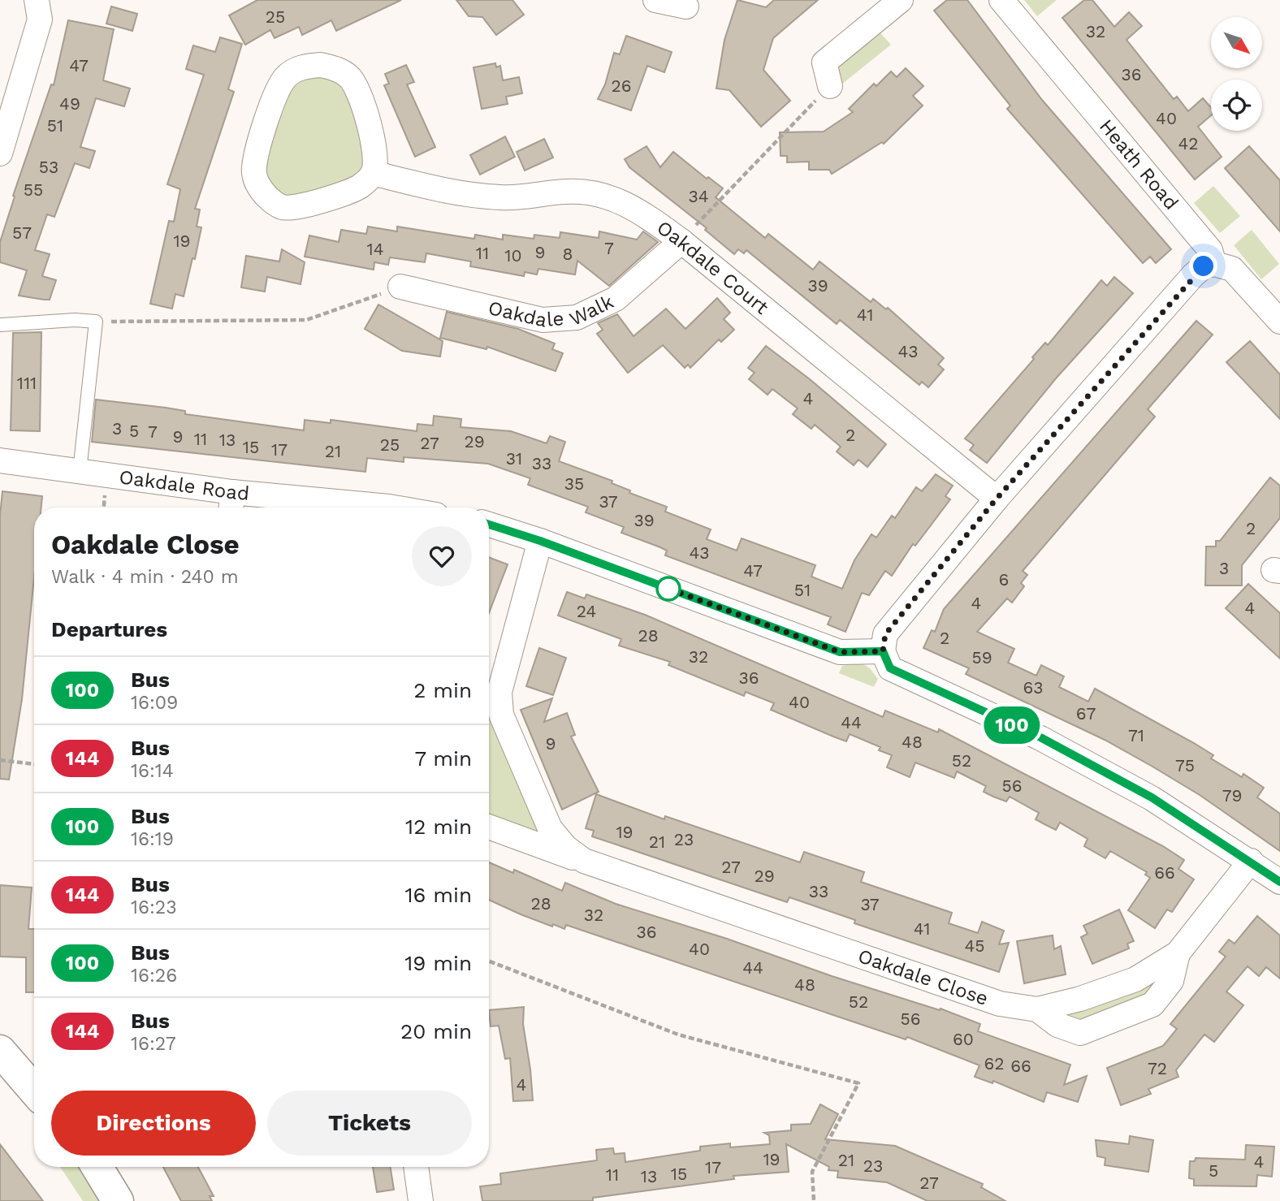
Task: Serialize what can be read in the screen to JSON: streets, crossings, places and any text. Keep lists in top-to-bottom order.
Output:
{
  "streets": {
    "street": [
      "Heath Road",
      "Oakdale Court",
      "Oakdale Walk",
      "Oakdale Road",
      "Oakdale Close"
    ]
  },
  "crossings": [
    ["Oakdale Court", "Oakdale Walk"]
  ],
  "lines": ["bus line 100"],
  "house_numbers": [
    "25",
    "32",
    "47",
    "36",
    "26",
    "49",
    "40",
    "51",
    "42",
    "53",
    "55",
    "34",
    "57",
    "19",
    "7",
    "14",
    "9",
    "11",
    "8",
    "10",
    "39",
    "41",
    "43",
    "111",
    "4",
    "3",
    "5",
    "7",
    "2",
    "9",
    "11",
    "13",
    "29",
    "27",
    "25",
    "15",
    "17",
    "21",
    "31",
    "33",
    "35",
    "37",
    "39",
    "2",
    "43",
    "3",
    "47",
    "6",
    "51",
    "4",
    "4",
    "24",
    "28",
    "2",
    "32",
    "59",
    "36",
    "63",
    "40",
    "67",
    "44",
    "71",
    "48",
    "9",
    "52",
    "75",
    "56",
    "79",
    "19",
    "23",
    "21",
    "27",
    "66",
    "29",
    "33",
    "28",
    "37",
    "32",
    "41",
    "36",
    "45",
    "40",
    "44",
    "48",
    "52",
    "56",
    "60",
    "62",
    "66",
    "72",
    "4",
    "19",
    "21",
    "4",
    "23",
    "17",
    "5",
    "15",
    "11",
    "13",
    "27"
  ],
  "north": "bottom right",
  "page": {
    "on_map": "100",
    "heading": [
      ["Oakdale Close", "Walk · 4 min · 240 m"],
      "Departures"
    ],
    "list": [
      {
        "mark": "100",
        "name": "Bus",
        "note": "16:09",
        "value": "2 min"
      },
      {
        "mark": "144",
        "name": "Bus",
        "note": "16:14",
        "value": "7 min"
      },
      {
        "mark": "100",
        "name": "Bus",
        "note": "16:19",
        "value": "12 min"
      },
      {
        "mark": "144",
        "name": "Bus",
        "note": "16:23",
        "value": "16 min"
      },
      {
        "mark": "100",
        "name": "Bus",
        "note": "16:26",
        "value": "19 min"
      },
      {
        "mark": "144",
        "name": "Bus",
        "note": "16:27",
        "value": "20 min"
      }
    ],
    "buttons": ["Directions", "Tickets"]
  }
}
